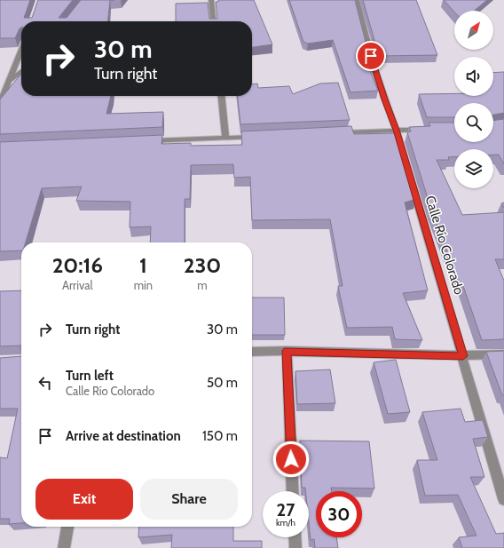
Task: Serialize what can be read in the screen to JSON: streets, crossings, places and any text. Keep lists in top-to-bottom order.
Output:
{
  "streets": {
    "street": ["Calle Río Colorado"]
  },
  "north": "top right",
  "page": {
    "turn": ["30 m", "Turn right"],
    "eta": [
      "20:16",
      "Arrival",
      "1",
      "min",
      "230",
      "m"
    ],
    "list": [
      {
        "name": "Turn right",
        "value": "30 m"
      },
      {
        "name": "Turn left",
        "note": "Calle Río Colorado",
        "value": "50 m"
      },
      {
        "name": "Arrive at destination",
        "value": "150 m"
      }
    ],
    "buttons": ["Exit", "Share"],
    "speed": "27 km/h",
    "limit": "30"
  }
}
